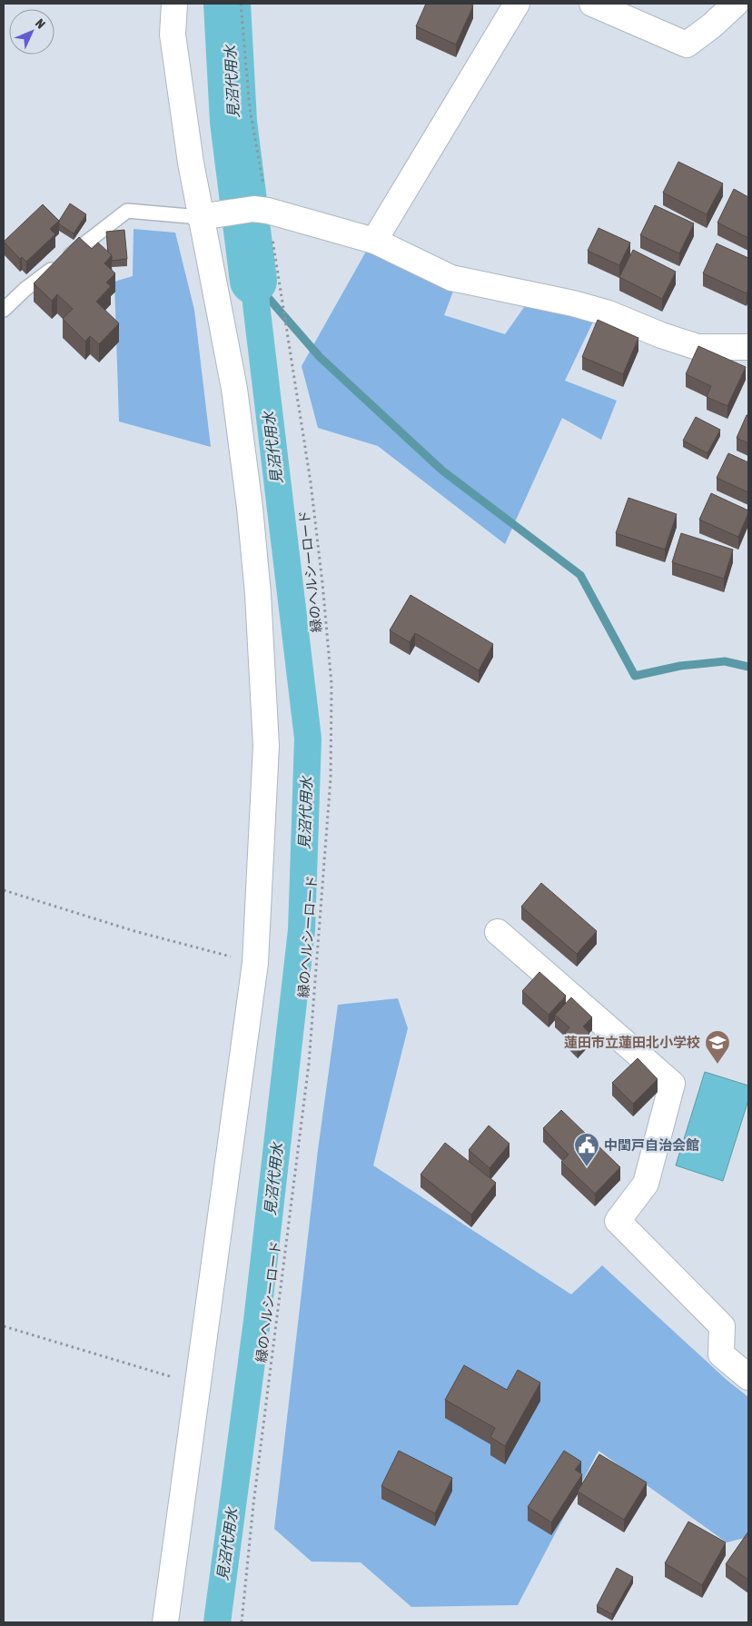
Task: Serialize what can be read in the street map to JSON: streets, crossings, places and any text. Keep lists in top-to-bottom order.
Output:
{
  "streets": {
    "path": ["緑のヘルシーロード"]
  },
  "water": ["見沼代用水"],
  "places": {
    "school or university": ["蓮田市立蓮田北小学校"],
    "public building": ["中閏戸自治会館"]
  },
  "north": "top right"
}
